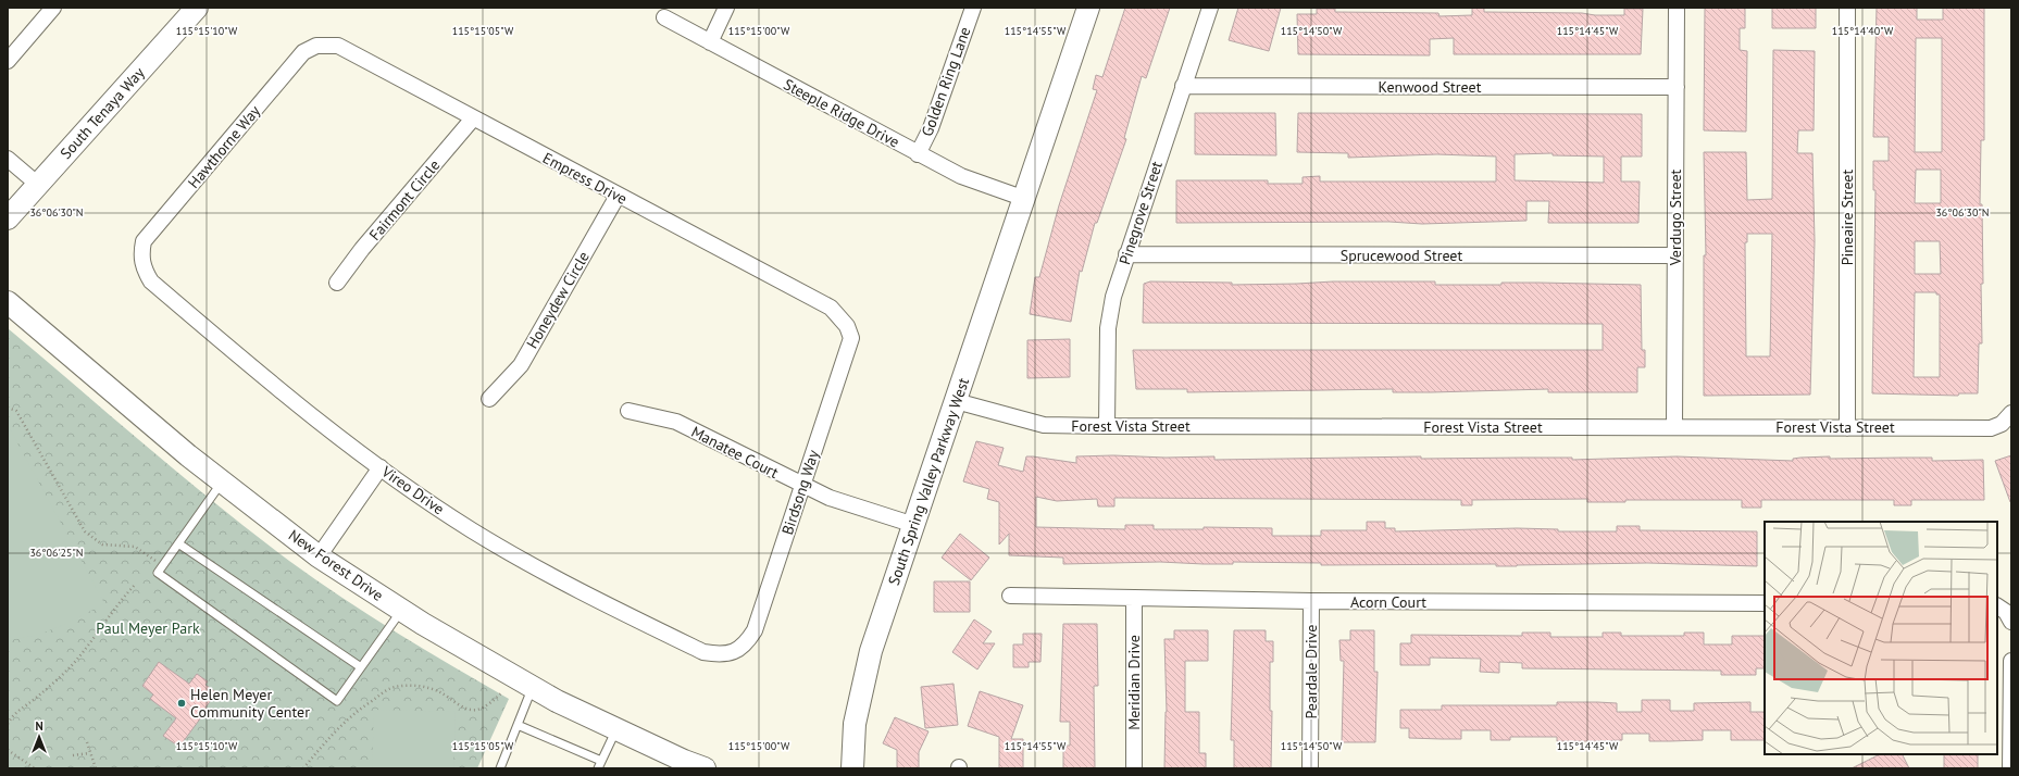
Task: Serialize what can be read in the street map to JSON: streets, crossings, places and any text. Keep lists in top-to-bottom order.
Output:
{
  "streets": {
    "street": [
      "Golden Ring Lane",
      "Kenwood Street",
      "South Tenaya Way",
      "Steeple Ridge Drive",
      "Hawthorne Way",
      "Empress Drive",
      "Fairmont Circle",
      "Pinegrove Street",
      "Verdugo Street",
      "Pineaire Street",
      "Sprucewood Street",
      "Honeydew Circle",
      "Forest Vista Street",
      "Manatee Court",
      "South Spring Valley Parkway West",
      "Vireo Drive",
      "Birdsong Way",
      "New Forest Drive",
      "Acorn Court",
      "Peardale Drive",
      "Meridian Drive"
    ]
  },
  "crossings": [
    ["Golden Ring Lane", "Steeple Ridge Drive"],
    ["Kenwood Street", "Pinegrove Street"],
    ["Kenwood Street", "Verdugo Street"],
    ["Steeple Ridge Drive", "South Spring Valley Parkway West"],
    ["Hawthorne Way", "Empress Drive"],
    ["Hawthorne Way", "Vireo Drive"],
    ["Empress Drive", "Fairmont Circle"],
    ["Empress Drive", "Honeydew Circle"],
    ["Empress Drive", "Birdsong Way"],
    ["Pinegrove Street", "Sprucewood Street"],
    ["Pinegrove Street", "Forest Vista Street"],
    ["Verdugo Street", "Sprucewood Street"],
    ["Verdugo Street", "Forest Vista Street"],
    ["Pineaire Street", "Forest Vista Street"],
    ["Forest Vista Street", "South Spring Valley Parkway West"],
    ["Manatee Court", "South Spring Valley Parkway West"],
    ["Manatee Court", "Birdsong Way"],
    ["Vireo Drive", "Birdsong Way"],
    ["Acorn Court", "Peardale Drive"],
    ["Acorn Court", "Meridian Drive"]
  ],
  "parks": ["Paul Meyer Park"],
  "places": ["Helen Meyer Community Center"],
  "north": "top",
  "coordinates": [
    "115°15'10\"W",
    "115°15'05\"W",
    "115°15'00\"W",
    "115°14'55\"W",
    "115°14'50\"W",
    "115°14'45\"W",
    "115°14'40\"W",
    "36°06'30\"N",
    "36°06'25\"N"
  ]
}
